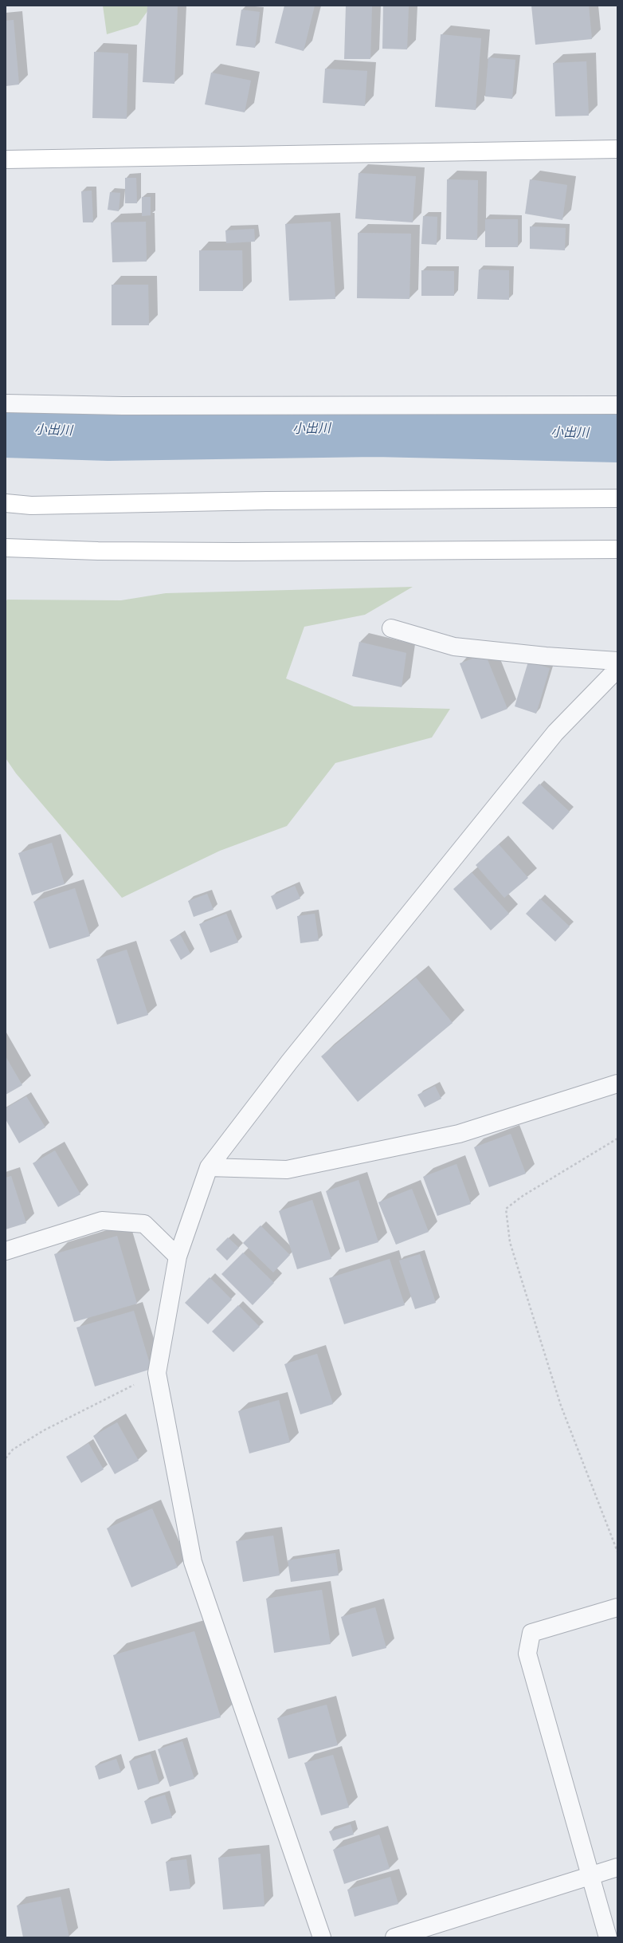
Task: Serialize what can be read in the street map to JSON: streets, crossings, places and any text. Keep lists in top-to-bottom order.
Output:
{
  "water": ["小出川"]
}
